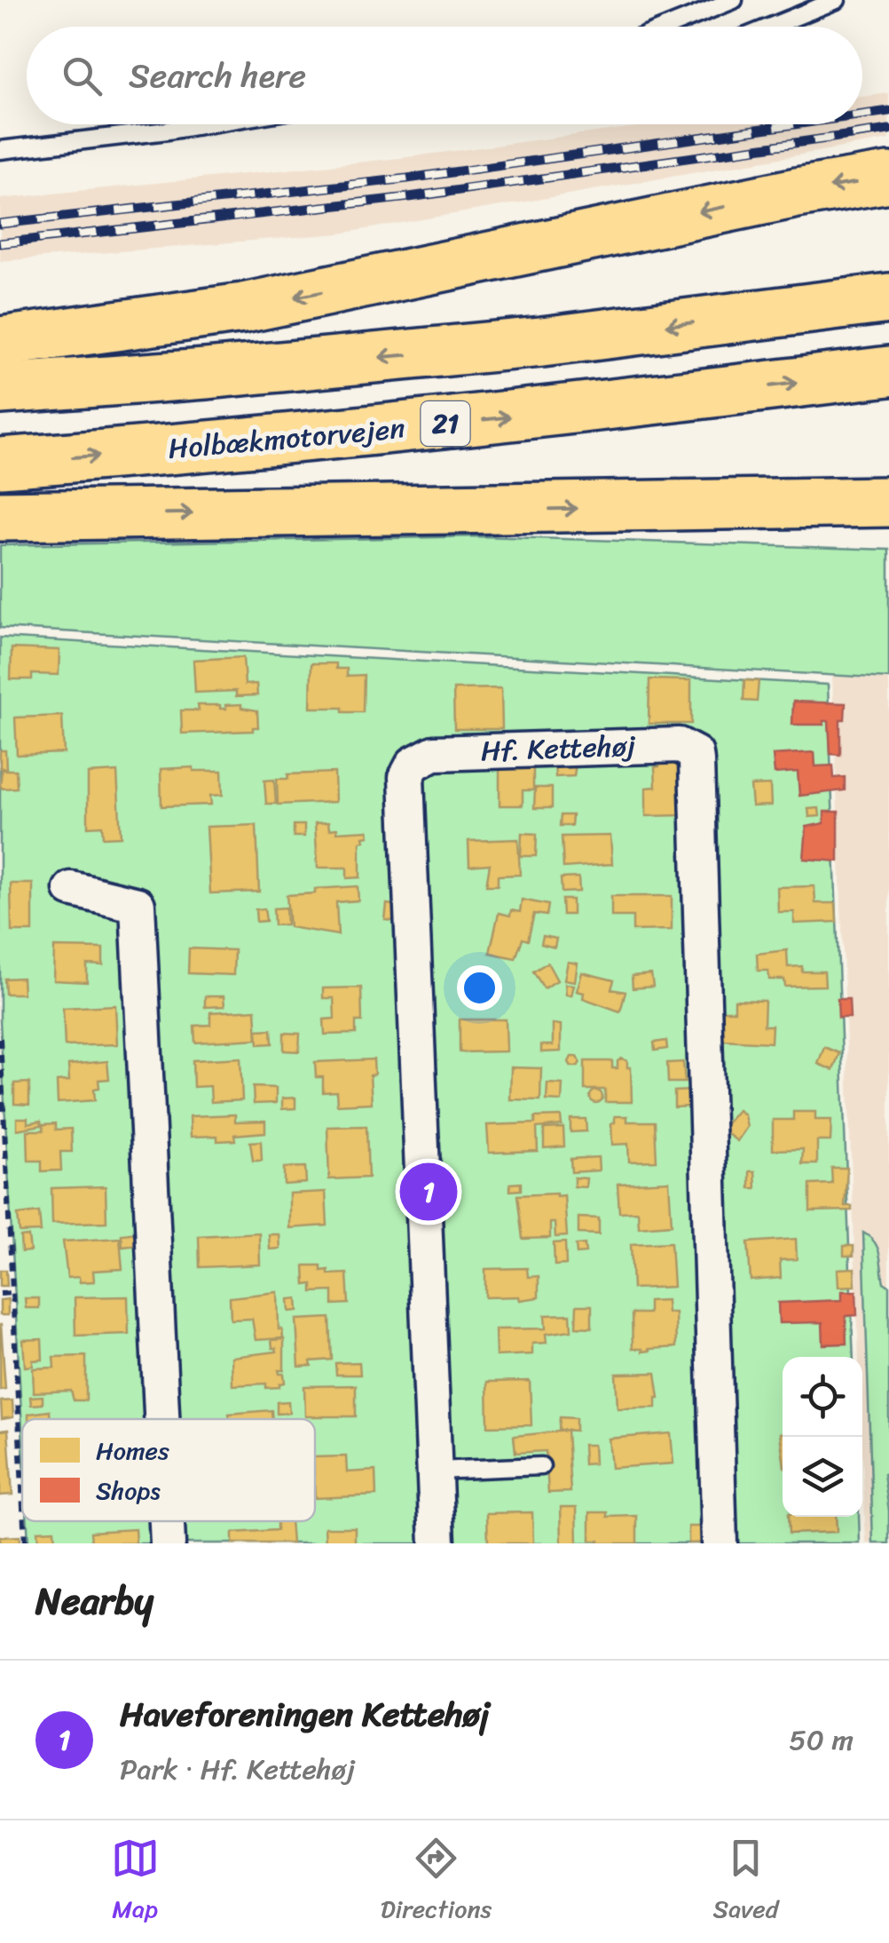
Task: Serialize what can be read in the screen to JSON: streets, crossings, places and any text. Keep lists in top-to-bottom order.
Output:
{
  "streets": {
    "highway": ["21", "Holbækmotorvejen"],
    "street": ["Hf. Kettehøj"]
  },
  "legend": ["Homes", "Shops"],
  "page": {
    "search": "Search here",
    "pins": "1",
    "heading": "Nearby",
    "list": [
      {
        "mark": "1",
        "name": "Haveforeningen Kettehøj",
        "note": "Park · Hf. Kettehøj",
        "value": "50 m"
      }
    ],
    "nav": ["Map", "Directions", "Saved"]
  }
}
